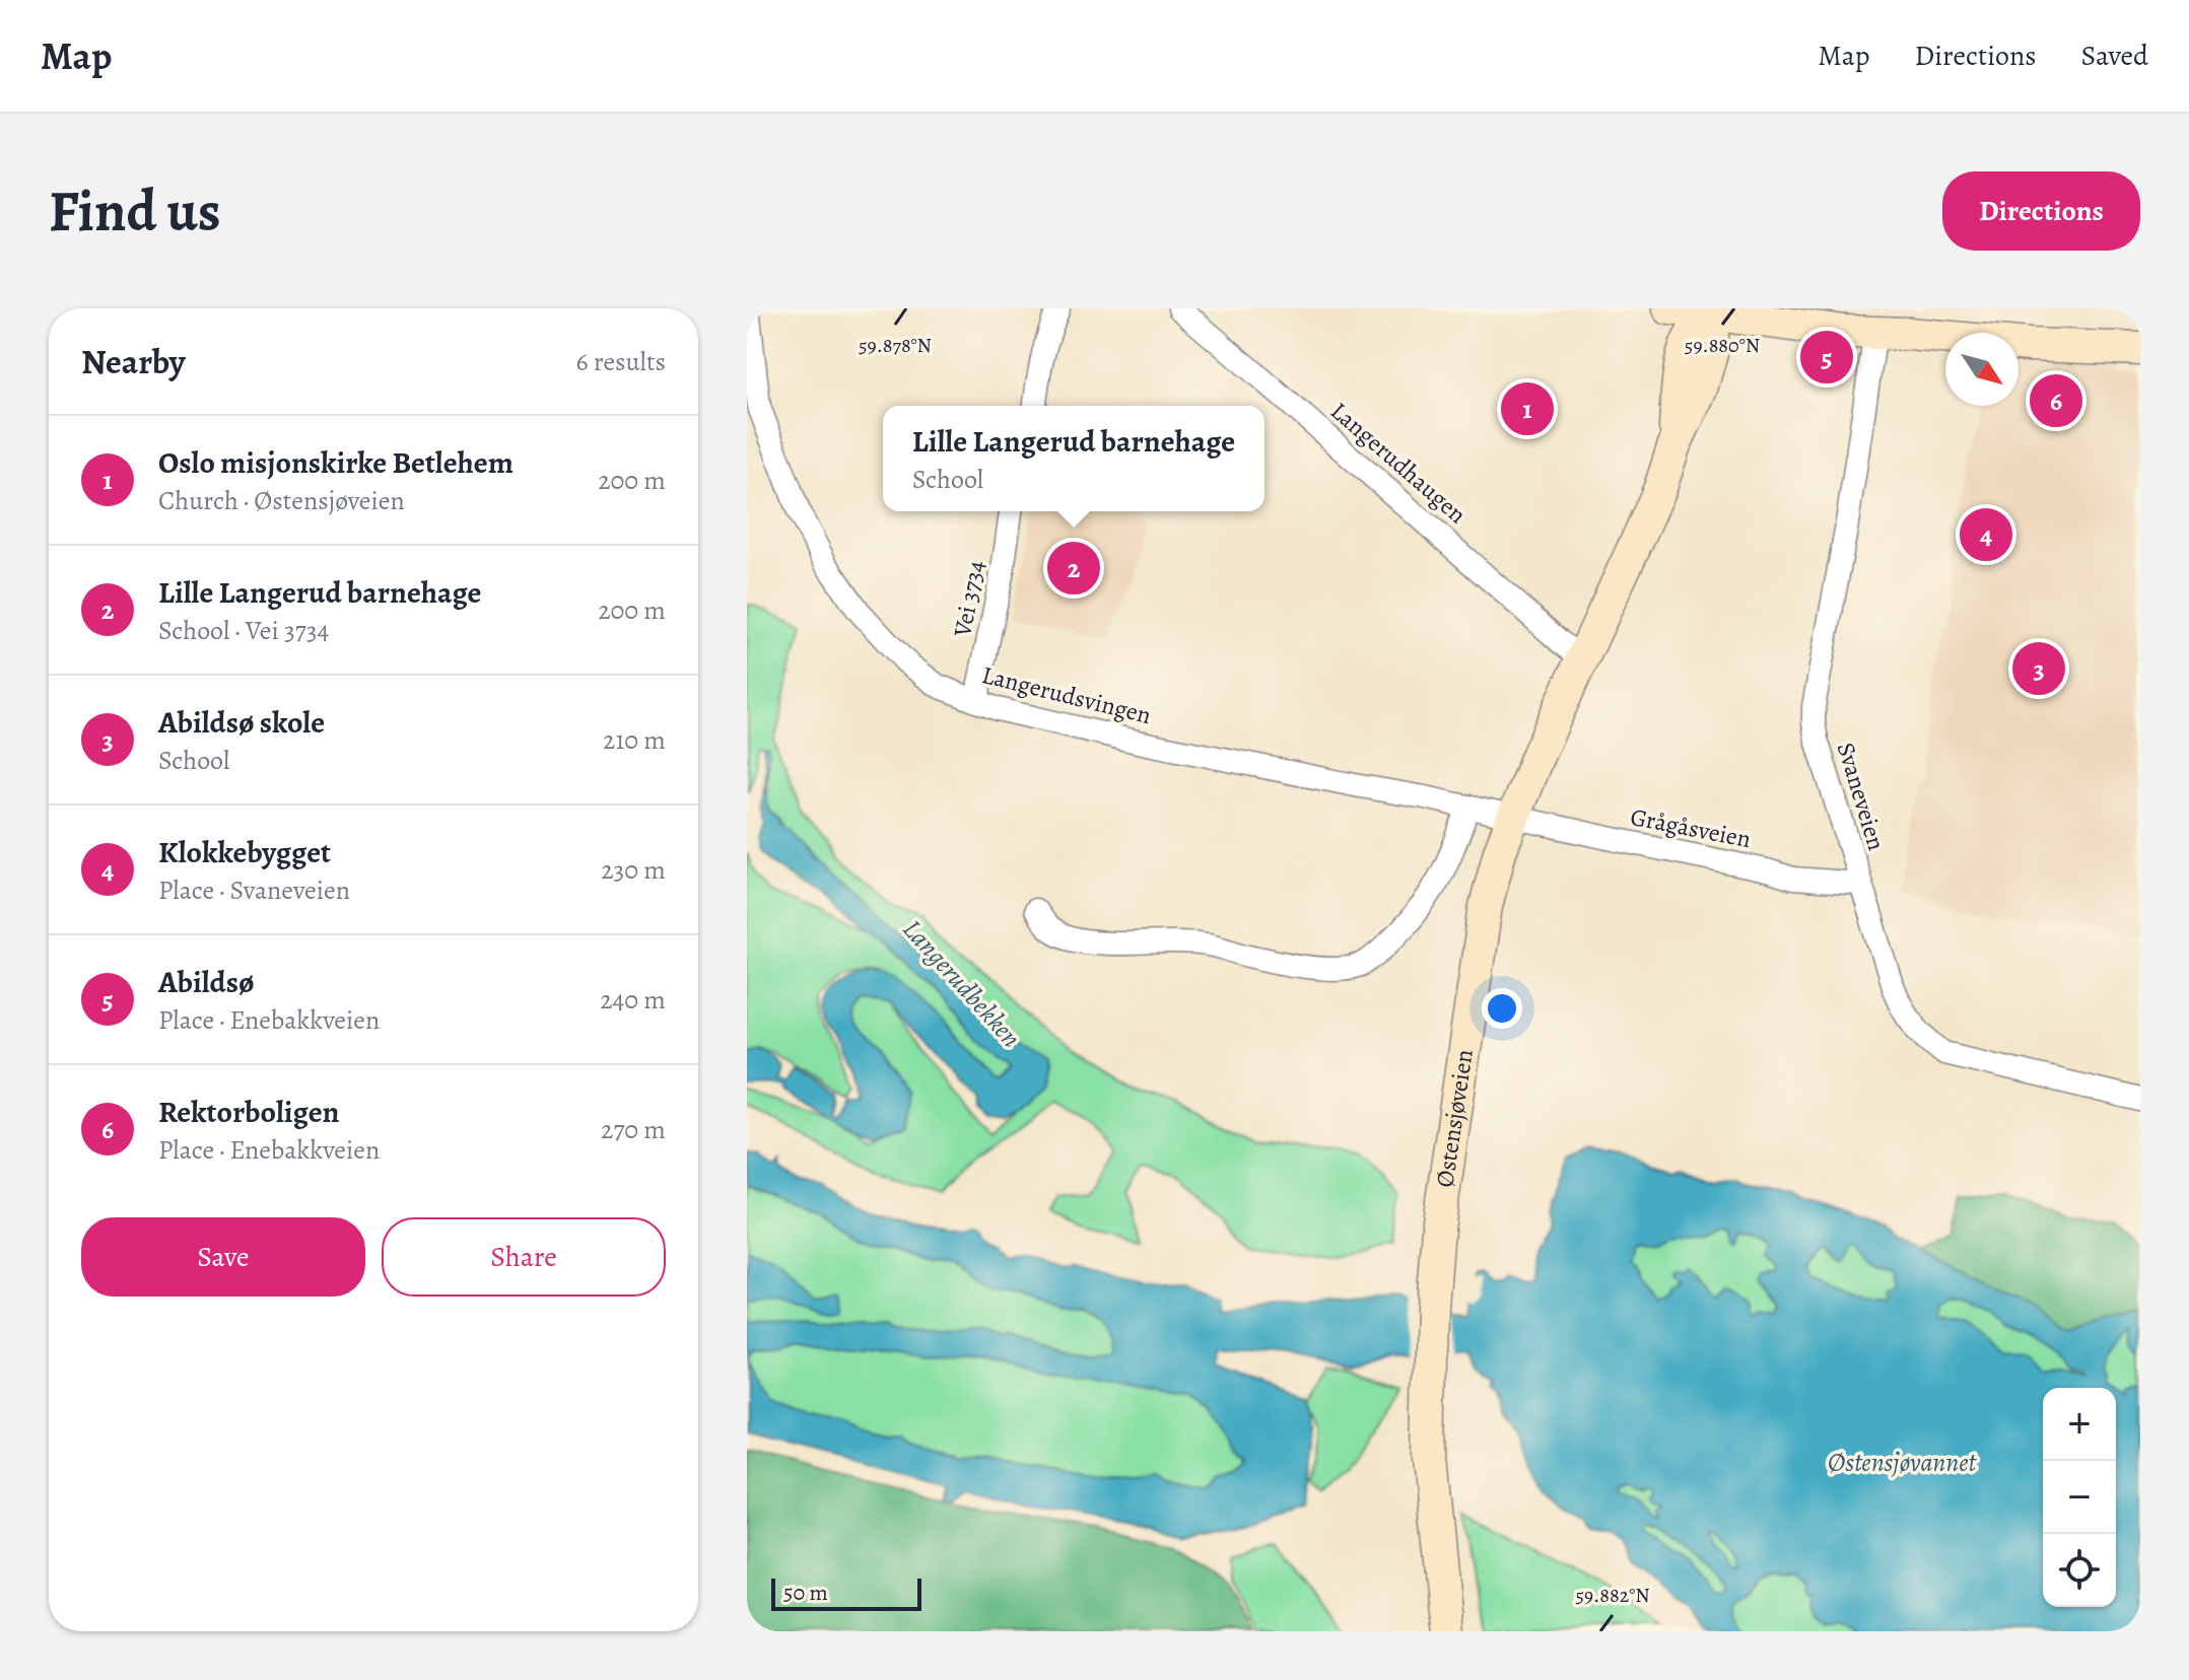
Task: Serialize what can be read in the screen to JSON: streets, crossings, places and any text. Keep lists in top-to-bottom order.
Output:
{
  "streets": {
    "main road": ["Østensjøveien"],
    "street": [
      "Langerudhaugen",
      "Vei 3734",
      "Langerudsvingen",
      "Svaneveien",
      "Grågåsveien"
    ]
  },
  "crossings": [
    ["Langerudhaugen", "Østensjøveien"],
    ["Vei 3734", "Langerudsvingen"],
    ["Langerudsvingen", "Grågåsveien"],
    ["Langerudsvingen", "Østensjøveien"],
    ["Svaneveien", "Grågåsveien"],
    ["Grågåsveien", "Østensjøveien"]
  ],
  "water": ["Langerudbekken", "Østensjøvannet"],
  "scale_bar": "50 m",
  "north": "bottom right",
  "page": {
    "header": "Map",
    "nav": ["Map", "Directions", "Saved"],
    "buttons": [
      "Directions",
      ["Save", "Share"]
    ],
    "title": "Find us",
    "heading": ["Nearby", "6 results"],
    "pins": [
      "5",
      "6",
      "1",
      "4",
      "2",
      "3"
    ],
    "popup": ["Lille Langerud barnehage", "School"],
    "list": [
      {
        "mark": "1",
        "name": "Oslo misjonskirke Betlehem",
        "note": "Church · Østensjøveien",
        "value": "200 m"
      },
      {
        "mark": "2",
        "name": "Lille Langerud barnehage",
        "note": "School · Vei 3734",
        "value": "200 m"
      },
      {
        "mark": "3",
        "name": "Abildsø skole",
        "note": "School",
        "value": "210 m"
      },
      {
        "mark": "4",
        "name": "Klokkebygget",
        "note": "Place · Svaneveien",
        "value": "230 m"
      },
      {
        "mark": "5",
        "name": "Abildsø",
        "note": "Place · Enebakkveien",
        "value": "240 m"
      },
      {
        "mark": "6",
        "name": "Rektorboligen",
        "note": "Place · Enebakkveien",
        "value": "270 m"
      }
    ],
    "map_buttons": ["+", "−"],
    "scale": "50 m"
  },
  "coordinates": ["59.878°N", "59.880°N", "59.882°N"]
}
